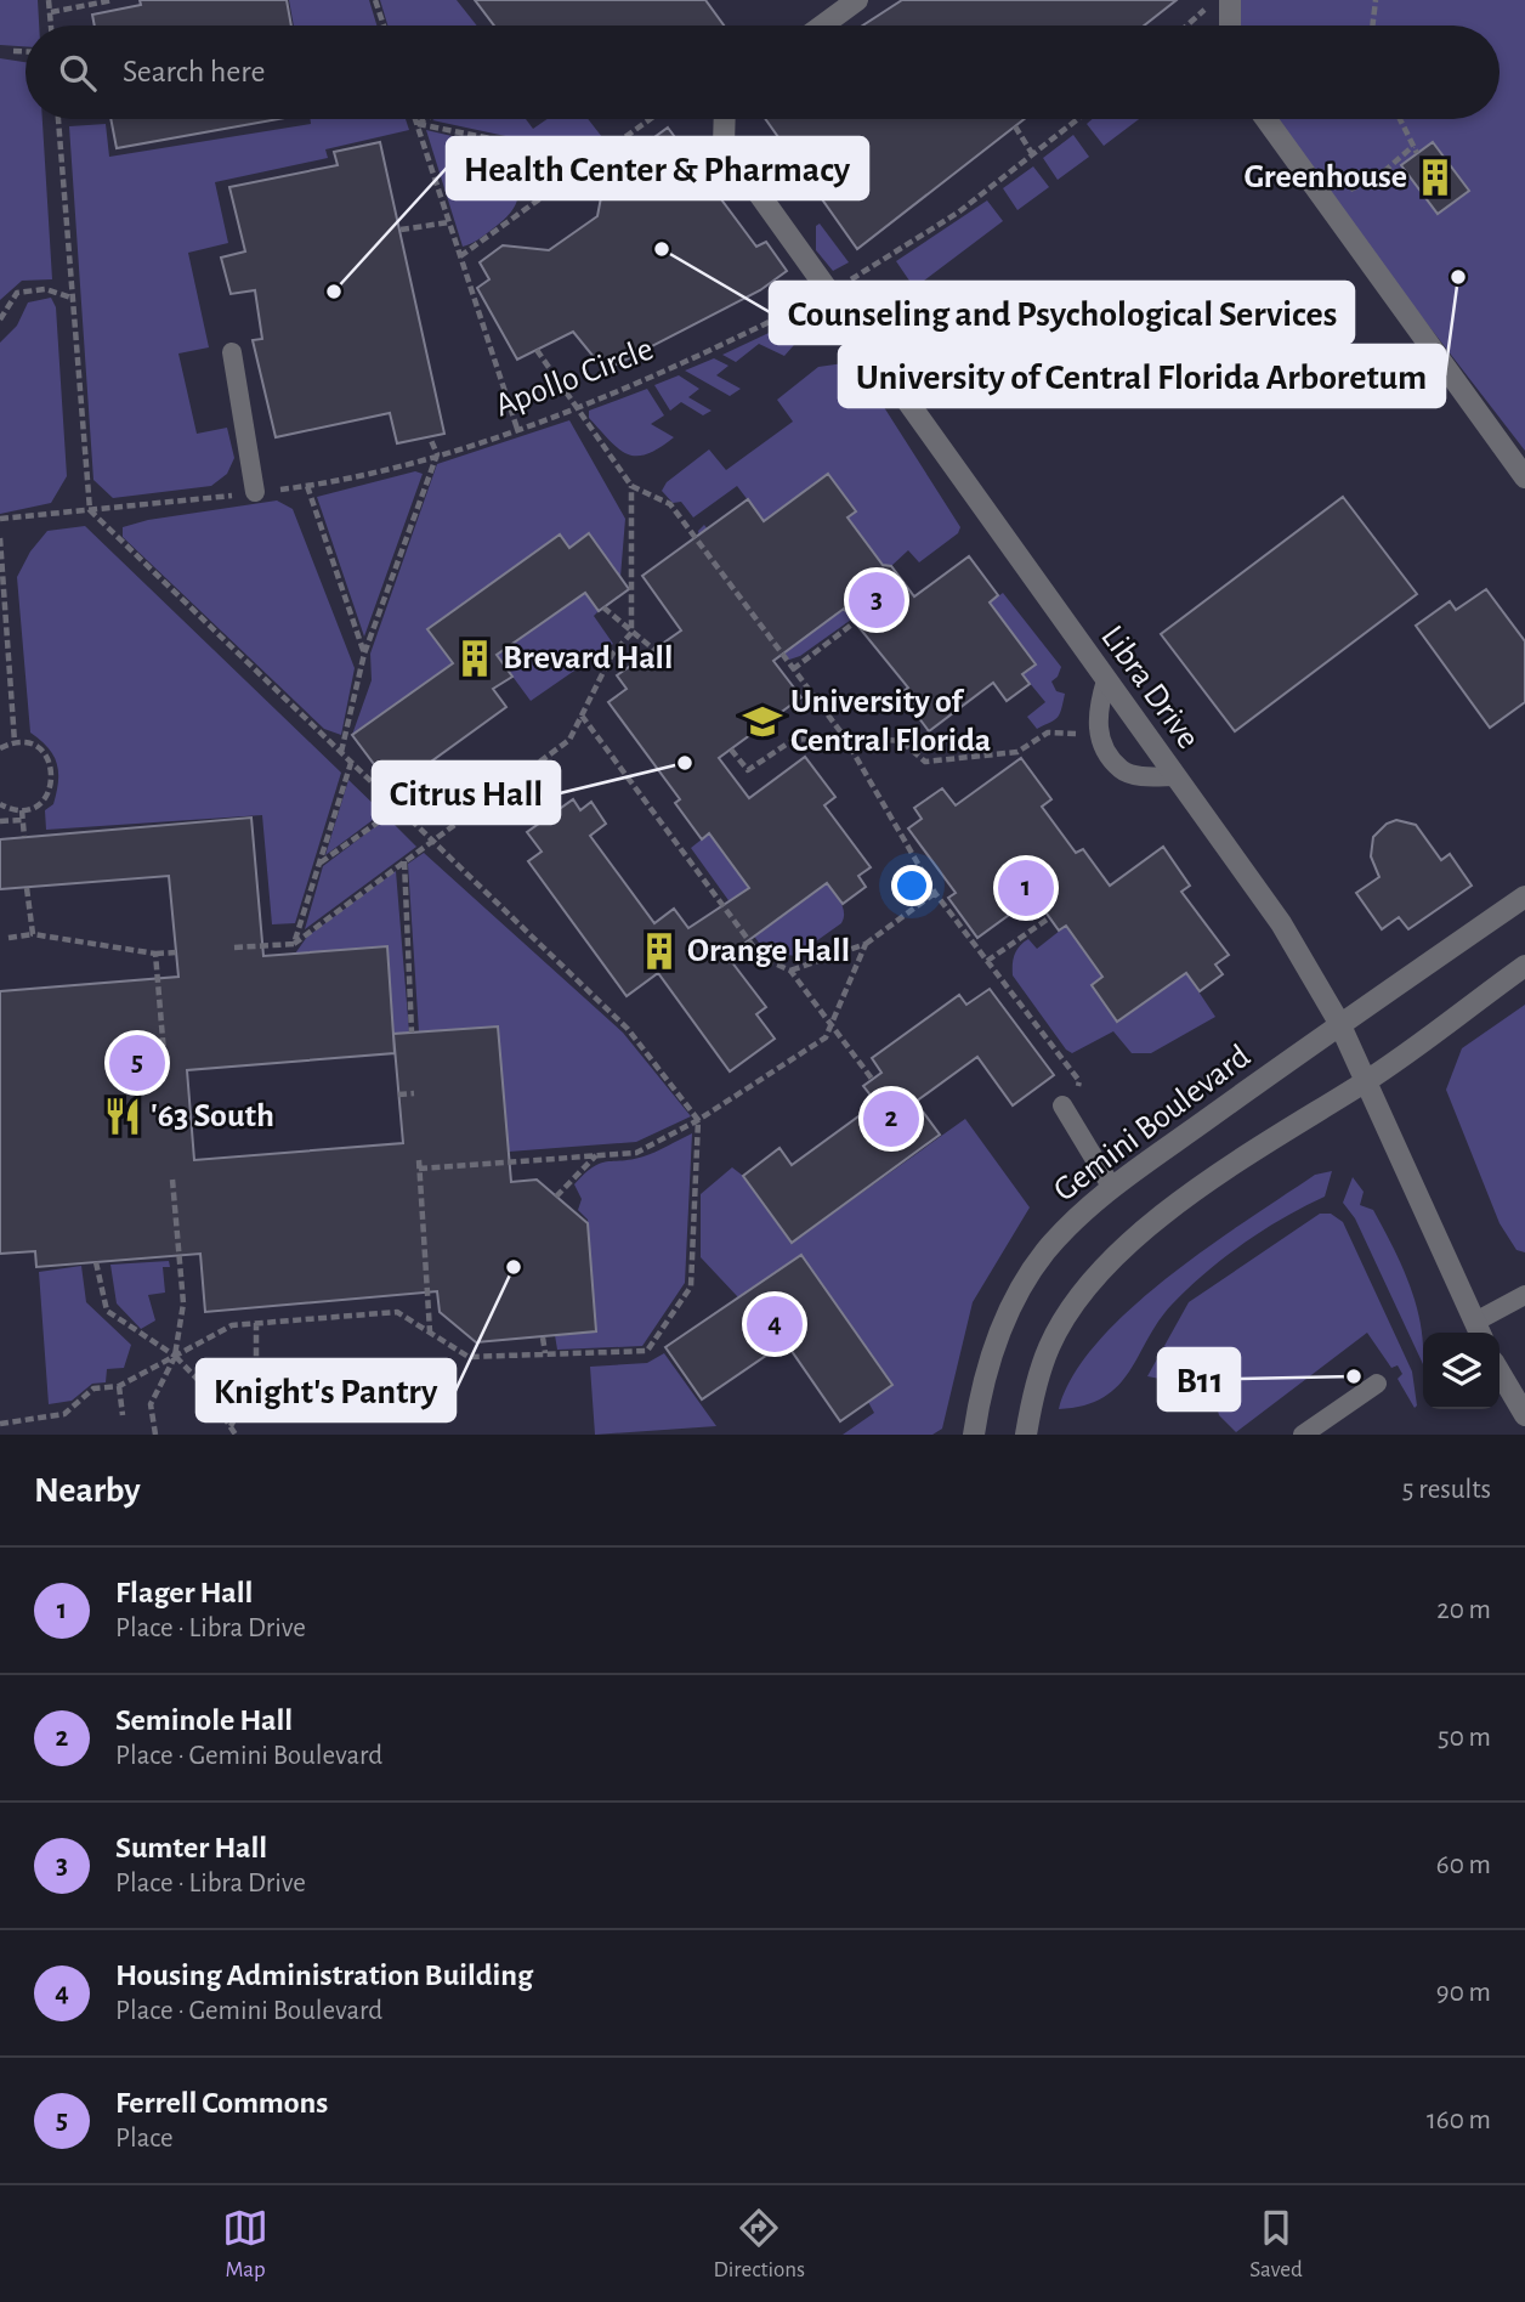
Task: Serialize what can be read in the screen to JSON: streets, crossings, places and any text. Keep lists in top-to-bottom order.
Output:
{
  "streets": {
    "street": ["Libra Drive", "Gemini Boulevard"],
    "path": ["Apollo Circle"]
  },
  "crossings": [
    ["Apollo Circle", "Libra Drive"],
    ["Libra Drive", "Gemini Boulevard"]
  ],
  "places": {
    "building": ["Greenhouse", "Brevard Hall", "Orange Hall"],
    "other": [
      "Counseling and Psychological Services",
      "University of Central Florida Arboretum",
      "Health Center & Pharmacy",
      "Citrus Hall",
      "Knight's Pantry",
      "B11"
    ],
    "school or university": ["University of Central Florida"],
    "restaurant": ["'63 South"]
  },
  "page": {
    "search": "Search here",
    "pins": [
      "3",
      "1",
      "5",
      "2",
      "4"
    ],
    "heading": ["Nearby", "5 results"],
    "list": [
      {
        "mark": "1",
        "name": "Flager Hall",
        "note": "Place · Libra Drive",
        "value": "20 m"
      },
      {
        "mark": "2",
        "name": "Seminole Hall",
        "note": "Place · Gemini Boulevard",
        "value": "50 m"
      },
      {
        "mark": "3",
        "name": "Sumter Hall",
        "note": "Place · Libra Drive",
        "value": "60 m"
      },
      {
        "mark": "4",
        "name": "Housing Administration Building",
        "note": "Place · Gemini Boulevard",
        "value": "90 m"
      },
      {
        "mark": "5",
        "name": "Ferrell Commons",
        "note": "Place",
        "value": "160 m"
      }
    ],
    "nav": ["Map", "Directions", "Saved"]
  }
}
